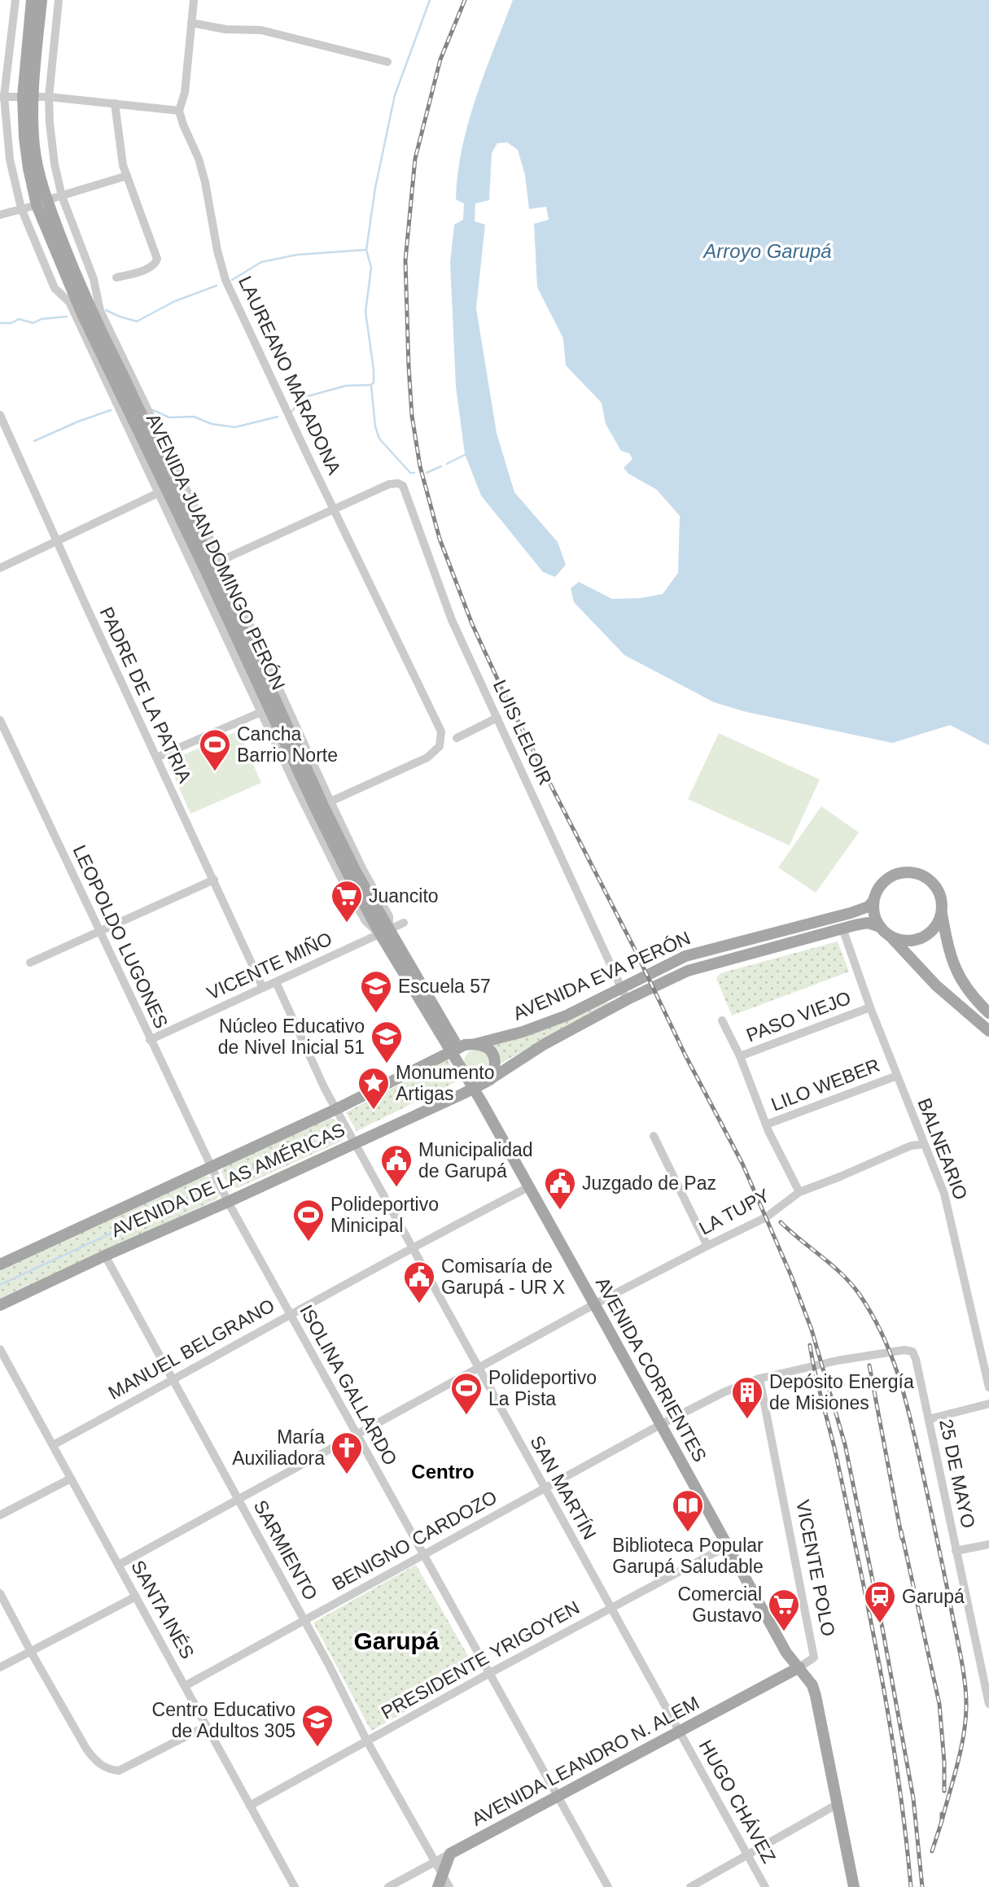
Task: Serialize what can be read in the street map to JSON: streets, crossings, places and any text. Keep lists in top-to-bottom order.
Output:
{
  "streets": {
    "main road": [
      "AVENIDA JUAN DOMINGO PERÓN",
      "AVENIDA EVA PERÓN",
      "AVENIDA DE LAS AMÉRICAS",
      "AVENIDA CORRIENTES",
      "AVENIDA LEANDRO N. ALEM"
    ],
    "street": [
      "LAUREANO MARADONA",
      "PADRE DE LA PATRIA",
      "LUIS LELOIR",
      "LEOPOLDO LUGONES",
      "VICENTE MIÑO",
      "PASO VIEJO",
      "LILO WEBER",
      "BALNEARIO",
      "LA TUPY",
      "MANUEL BELGRANO",
      "ISOLINA GALLARDO",
      "25 DE MAYO",
      "SAN MARTÍN",
      "BENIGNO CARDOZO",
      "SARMIENTO",
      "VICENTE POLO",
      "SANTA INÉS",
      "PRESIDENTE YRIGOYEN",
      "HUGO CHÁVEZ"
    ]
  },
  "crossings": [
    ["LAUREANO MARADONA", "LUIS LELOIR"],
    ["AVENIDA JUAN DOMINGO PERÓN", "VICENTE MIÑO"],
    ["AVENIDA JUAN DOMINGO PERÓN", "AVENIDA EVA PERÓN"],
    ["AVENIDA JUAN DOMINGO PERÓN", "AVENIDA DE LAS AMÉRICAS"],
    ["AVENIDA JUAN DOMINGO PERÓN", "AVENIDA CORRIENTES"],
    ["PADRE DE LA PATRIA", "VICENTE MIÑO"],
    ["LUIS LELOIR", "AVENIDA EVA PERÓN"],
    ["LEOPOLDO LUGONES", "VICENTE MIÑO"],
    ["LEOPOLDO LUGONES", "AVENIDA DE LAS AMÉRICAS"],
    ["LEOPOLDO LUGONES", "ISOLINA GALLARDO"],
    ["AVENIDA EVA PERÓN", "BALNEARIO"],
    ["AVENIDA EVA PERÓN", "AVENIDA DE LAS AMÉRICAS"],
    ["AVENIDA EVA PERÓN", "AVENIDA CORRIENTES"],
    ["PASO VIEJO", "BALNEARIO"],
    ["LILO WEBER", "BALNEARIO"],
    ["BALNEARIO", "LA TUPY"],
    ["AVENIDA DE LAS AMÉRICAS", "AVENIDA CORRIENTES"],
    ["AVENIDA DE LAS AMÉRICAS", "ISOLINA GALLARDO"],
    ["AVENIDA DE LAS AMÉRICAS", "SAN MARTÍN"],
    ["AVENIDA DE LAS AMÉRICAS", "SARMIENTO"],
    ["LA TUPY", "AVENIDA CORRIENTES"],
    ["LA TUPY", "ISOLINA GALLARDO"],
    ["LA TUPY", "SAN MARTÍN"],
    ["LA TUPY", "SARMIENTO"],
    ["LA TUPY", "SANTA INÉS"],
    ["MANUEL BELGRANO", "AVENIDA CORRIENTES"],
    ["MANUEL BELGRANO", "ISOLINA GALLARDO"],
    ["MANUEL BELGRANO", "SAN MARTÍN"],
    ["MANUEL BELGRANO", "SARMIENTO"],
    ["MANUEL BELGRANO", "SANTA INÉS"],
    ["AVENIDA CORRIENTES", "BENIGNO CARDOZO"],
    ["AVENIDA CORRIENTES", "VICENTE POLO"],
    ["AVENIDA CORRIENTES", "PRESIDENTE YRIGOYEN"],
    ["AVENIDA CORRIENTES", "AVENIDA LEANDRO N. ALEM"],
    ["ISOLINA GALLARDO", "BENIGNO CARDOZO"],
    ["ISOLINA GALLARDO", "PRESIDENTE YRIGOYEN"],
    ["ISOLINA GALLARDO", "AVENIDA LEANDRO N. ALEM"],
    ["25 DE MAYO", "BENIGNO CARDOZO"],
    ["SAN MARTÍN", "BENIGNO CARDOZO"],
    ["SAN MARTÍN", "PRESIDENTE YRIGOYEN"],
    ["SAN MARTÍN", "AVENIDA LEANDRO N. ALEM"],
    ["SAN MARTÍN", "HUGO CHÁVEZ"],
    ["BENIGNO CARDOZO", "SARMIENTO"],
    ["BENIGNO CARDOZO", "VICENTE POLO"],
    ["BENIGNO CARDOZO", "SANTA INÉS"],
    ["SARMIENTO", "PRESIDENTE YRIGOYEN"],
    ["SARMIENTO", "AVENIDA LEANDRO N. ALEM"],
    ["VICENTE POLO", "AVENIDA LEANDRO N. ALEM"],
    ["SANTA INÉS", "PRESIDENTE YRIGOYEN"],
    ["AVENIDA LEANDRO N. ALEM", "HUGO CHÁVEZ"]
  ],
  "districts": ["Centro", "Garupá"],
  "water": ["Arroyo Garupá"],
  "places": {
    "sports": ["Cancha Barrio Norte", "Polideportivo Minicipal", "Polideportivo La Pista"],
    "supermarket": ["Juancito", "Comercial Gustavo"],
    "school or university": ["Escuela 57", "Núcleo Educativo de Nivel Inicial 51", "Centro Educativo de Adultos 305"],
    "place": ["Monumento Artigas"],
    "public building": ["Municipalidad de Garupá", "Juzgado de Paz", "Comisaría de Garupá - UR X"],
    "building": ["Depósito Energía de Misiones"],
    "church": ["María Auxiliadora"],
    "library": ["Biblioteca Popular Garupá Saludable"],
    "station": ["Garupá"]
  }
}
